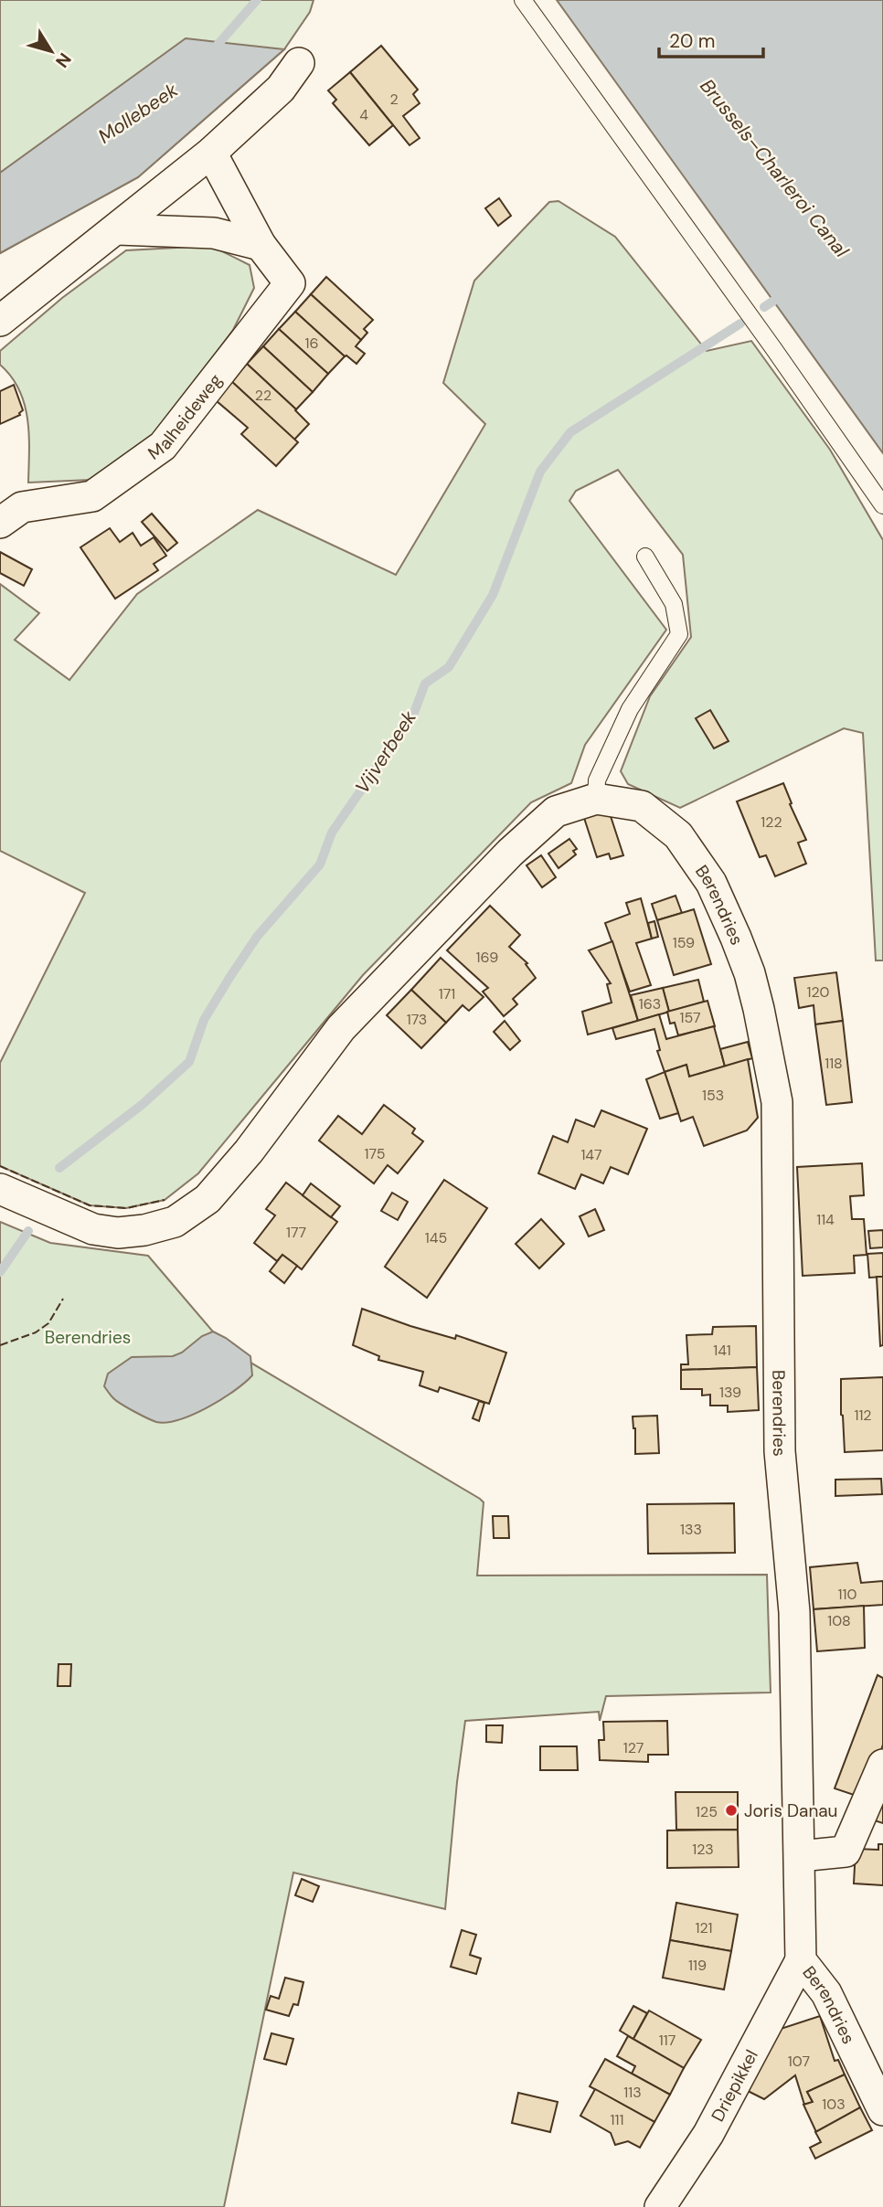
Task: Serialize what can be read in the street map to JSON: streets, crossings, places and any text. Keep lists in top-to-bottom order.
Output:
{
  "streets": {
    "street": ["Malheideweg", "Berendries", "Driepikkel"]
  },
  "crossings": [
    ["Berendries", "Driepikkel"]
  ],
  "water": ["Mollebeek", "Brussels–Charleroi Canal", "Vijverbeek"],
  "parks": ["Berendries"],
  "places": ["Joris Danau"],
  "house_numbers": [
    "2",
    "4",
    "16",
    "22",
    "122",
    "159",
    "169",
    "120",
    "171",
    "163",
    "157",
    "173",
    "118",
    "153",
    "175",
    "147",
    "114",
    "177",
    "145",
    "141",
    "139",
    "112",
    "133",
    "110",
    "108",
    "127",
    "125",
    "123",
    "121",
    "119",
    "117",
    "107",
    "113",
    "103",
    "111"
  ],
  "scale_bar": "20 m",
  "north": "bottom right"
}
